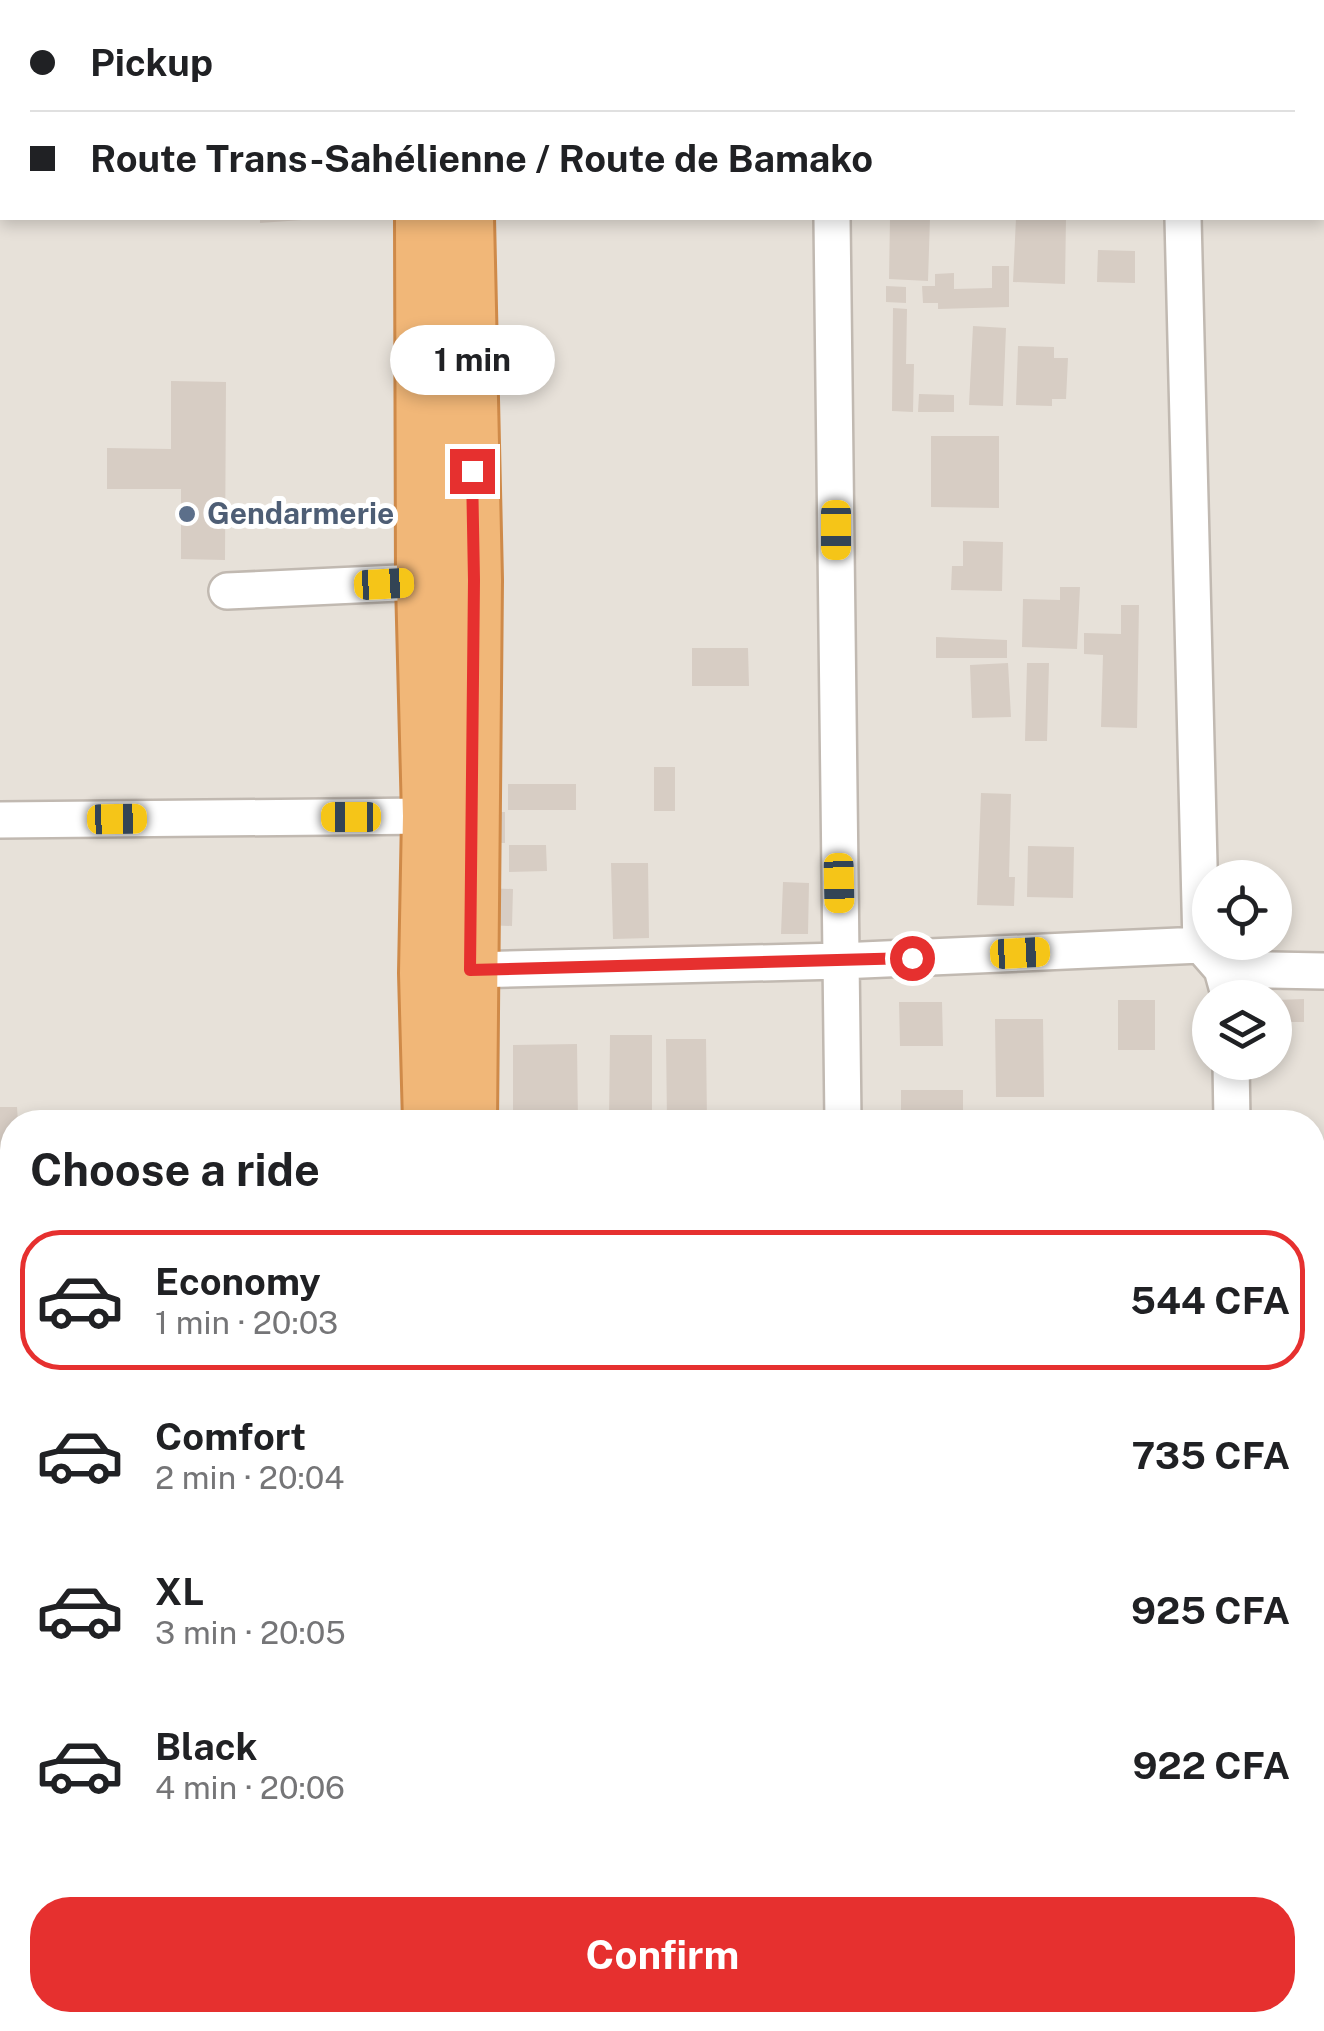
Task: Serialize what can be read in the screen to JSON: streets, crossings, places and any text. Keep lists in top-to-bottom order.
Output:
{
  "places": ["Gendarmerie"],
  "page": {
    "banner": ["Pickup", "Route Trans-Sahélienne / Route de Bamako"],
    "bubble": "1 min",
    "heading": "Choose a ride",
    "list": [
      {
        "name": "Economy",
        "note": "1 min · 20:03",
        "value": "544 CFA"
      },
      {
        "name": "Comfort",
        "note": "2 min · 20:04",
        "value": "735 CFA"
      },
      {
        "name": "XL",
        "note": "3 min · 20:05",
        "value": "925 CFA"
      },
      {
        "name": "Black",
        "note": "4 min · 20:06",
        "value": "922 CFA"
      }
    ],
    "buttons": "Confirm"
  }
}
